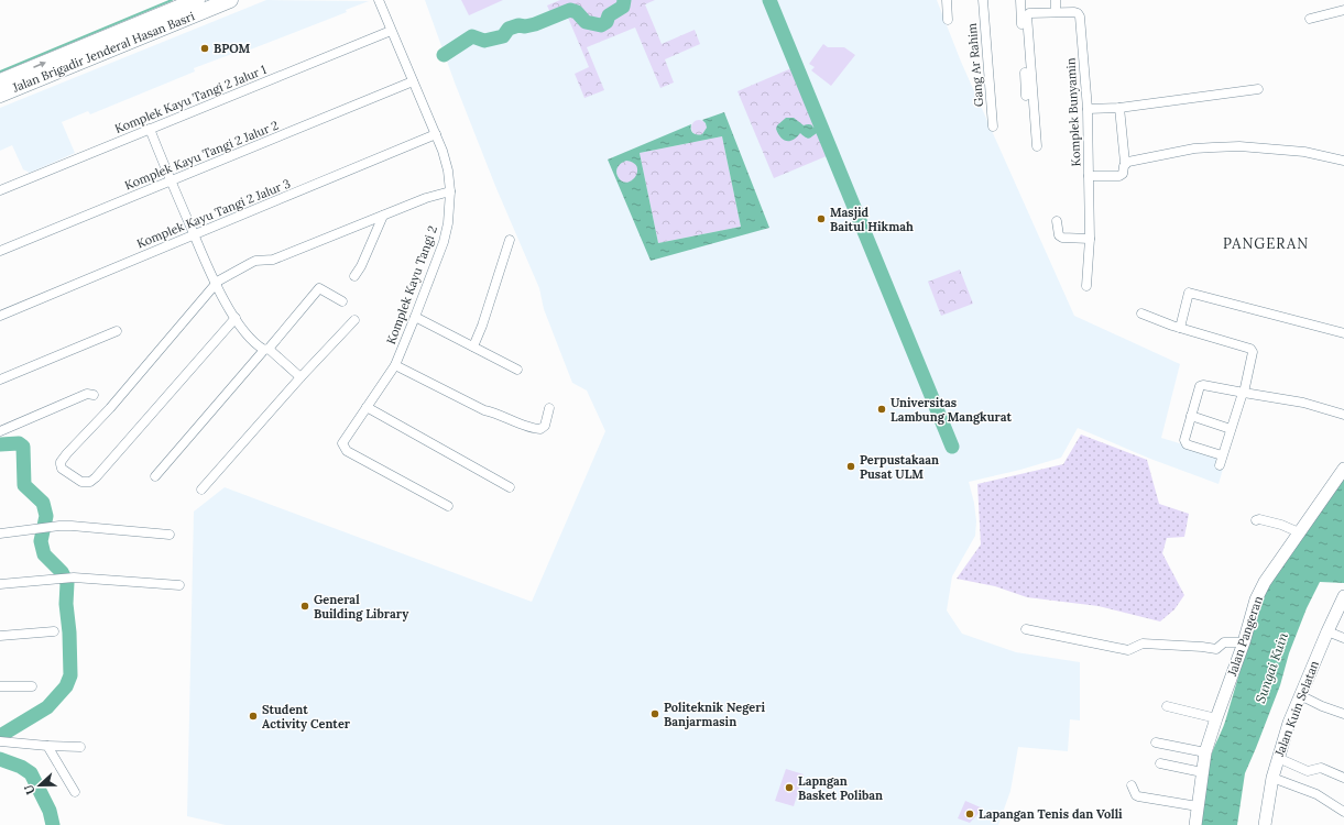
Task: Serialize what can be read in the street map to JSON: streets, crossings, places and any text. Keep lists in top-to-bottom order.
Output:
{
  "streets": {
    "highway": ["Jalan Brigadir Jenderal Hasan Basri"],
    "street": [
      "Gang Ar Rahim",
      "Komplek Kayu Tangi 2 Jalur 1",
      "Komplek Bunyamin",
      "Komplek Kayu Tangi 2 Jalur 2",
      "Komplek Kayu Tangi 2 Jalur 3",
      "Komplek Kayu Tangi 2",
      "Jalan Pangeran",
      "Jalan Kuin Selatan"
    ]
  },
  "crossings": [
    ["Komplek Kayu Tangi 2 Jalur 1", "Komplek Kayu Tangi 2"],
    ["Komplek Kayu Tangi 2 Jalur 2", "Komplek Kayu Tangi 2"],
    ["Komplek Kayu Tangi 2 Jalur 3", "Komplek Kayu Tangi 2"]
  ],
  "districts": ["PANGERAN"],
  "water": ["Sungai Kuin"],
  "places": [
    "BPOM",
    "Masjid Baitul Hikmah",
    "Universitas Lambung Mangkurat",
    "Perpustakaan Pusat ULM",
    "General Building Library",
    "Politeknik Negeri Banjarmasin",
    "Student Activity Center",
    "Lapngan Basket Poliban",
    "Lapangan Tenis dan Volli"
  ],
  "north": "left"
}
